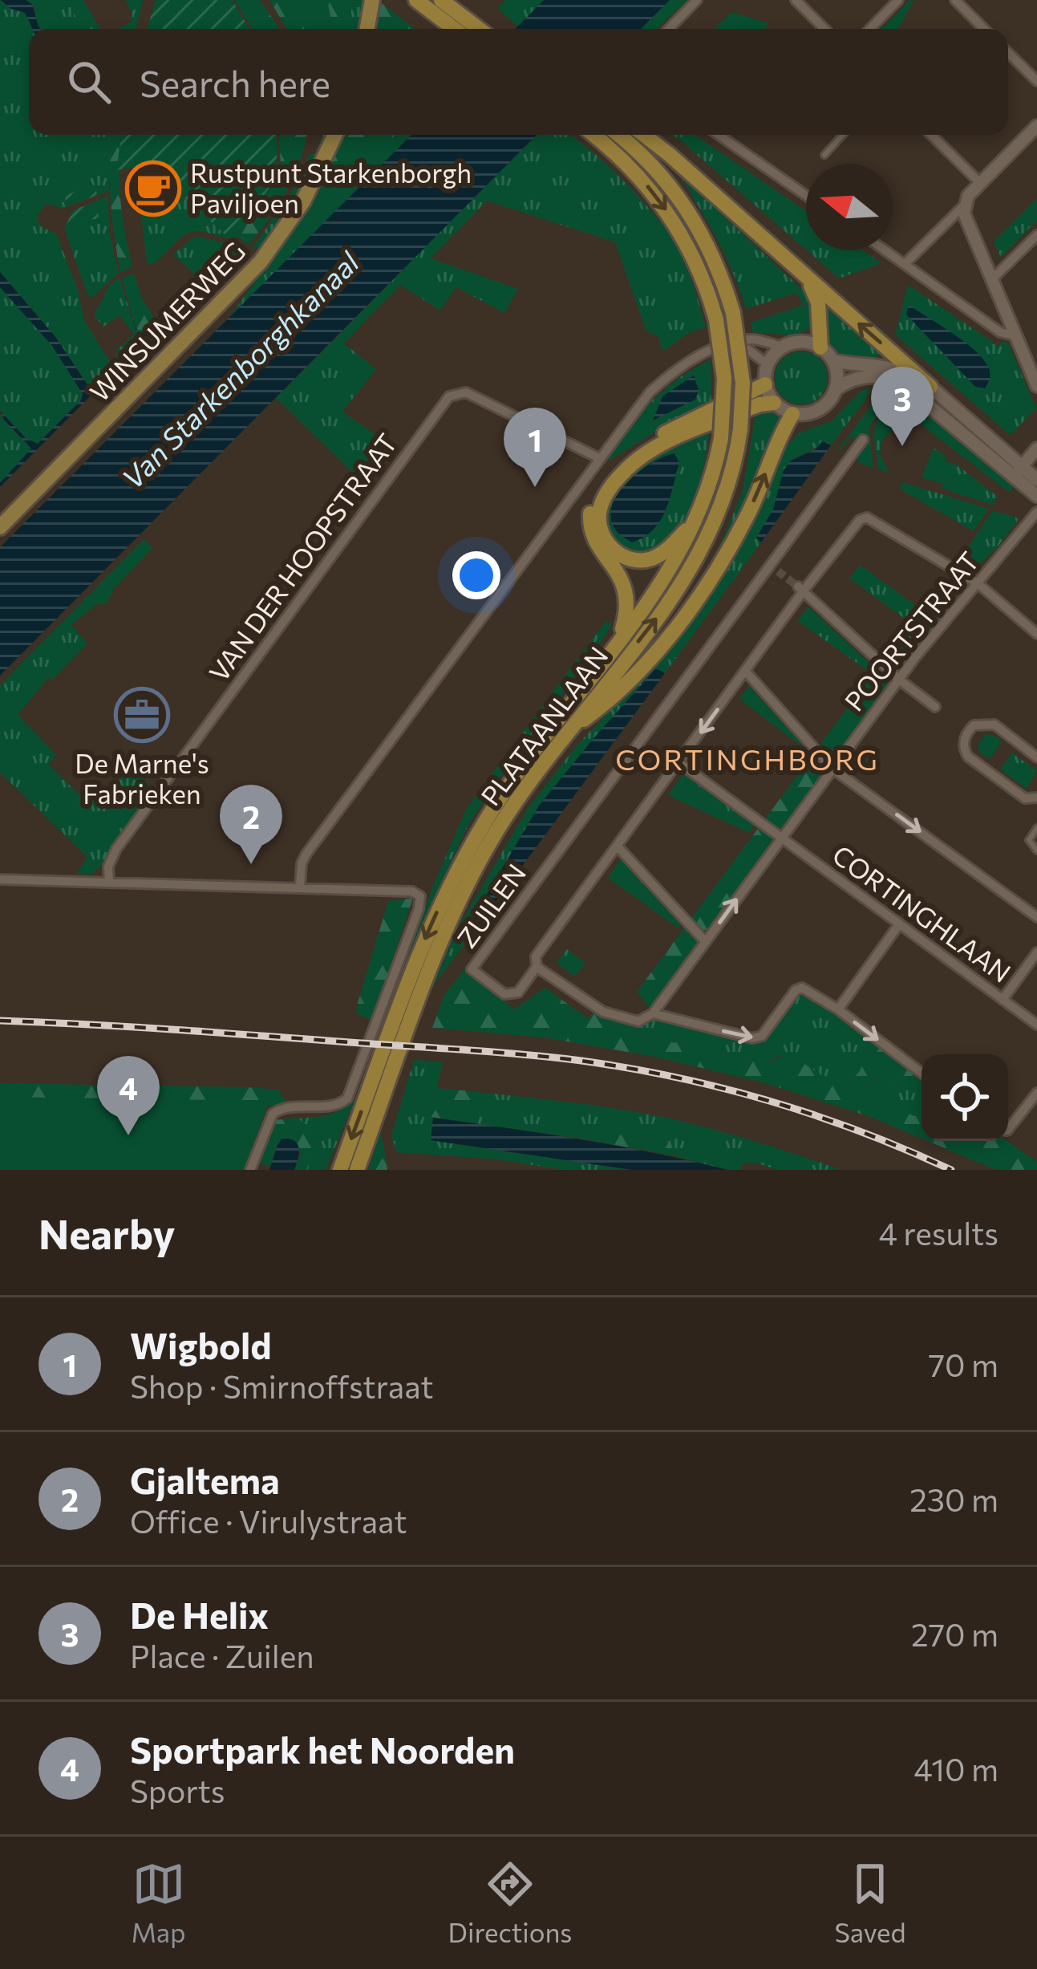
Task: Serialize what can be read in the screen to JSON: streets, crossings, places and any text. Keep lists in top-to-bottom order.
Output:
{
  "streets": {
    "highway": ["PLATAANLAAN"],
    "main road": ["WINSUMERWEG"],
    "street": [
      "VAN DER HOOPSTRAAT",
      "POORTSTRAAT",
      "ZUILEN",
      "CORTINGHLAAN"
    ]
  },
  "crossings": [
    ["POORTSTRAAT", "ZUILEN"],
    ["POORTSTRAAT", "CORTINGHLAAN"],
    ["ZUILEN", "CORTINGHLAAN"]
  ],
  "districts": ["CORTINGHBORG"],
  "water": ["Van Starkenborghkanaal"],
  "places": {
    "cafe": ["Rustpunt Starkenborgh Paviljoen"],
    "office": ["De Marne's Fabrieken"]
  },
  "north": "left",
  "page": {
    "search": "Search here",
    "pins": [
      "3",
      "1",
      "2",
      "4"
    ],
    "heading": ["Nearby", "4 results"],
    "list": [
      {
        "mark": "1",
        "name": "Wigbold",
        "note": "Shop · Smirnoffstraat",
        "value": "70 m"
      },
      {
        "mark": "2",
        "name": "Gjaltema",
        "note": "Office · Virulystraat",
        "value": "230 m"
      },
      {
        "mark": "3",
        "name": "De Helix",
        "note": "Place · Zuilen",
        "value": "270 m"
      },
      {
        "mark": "4",
        "name": "Sportpark het Noorden",
        "note": "Sports",
        "value": "410 m"
      }
    ],
    "nav": ["Map", "Directions", "Saved"]
  }
}
